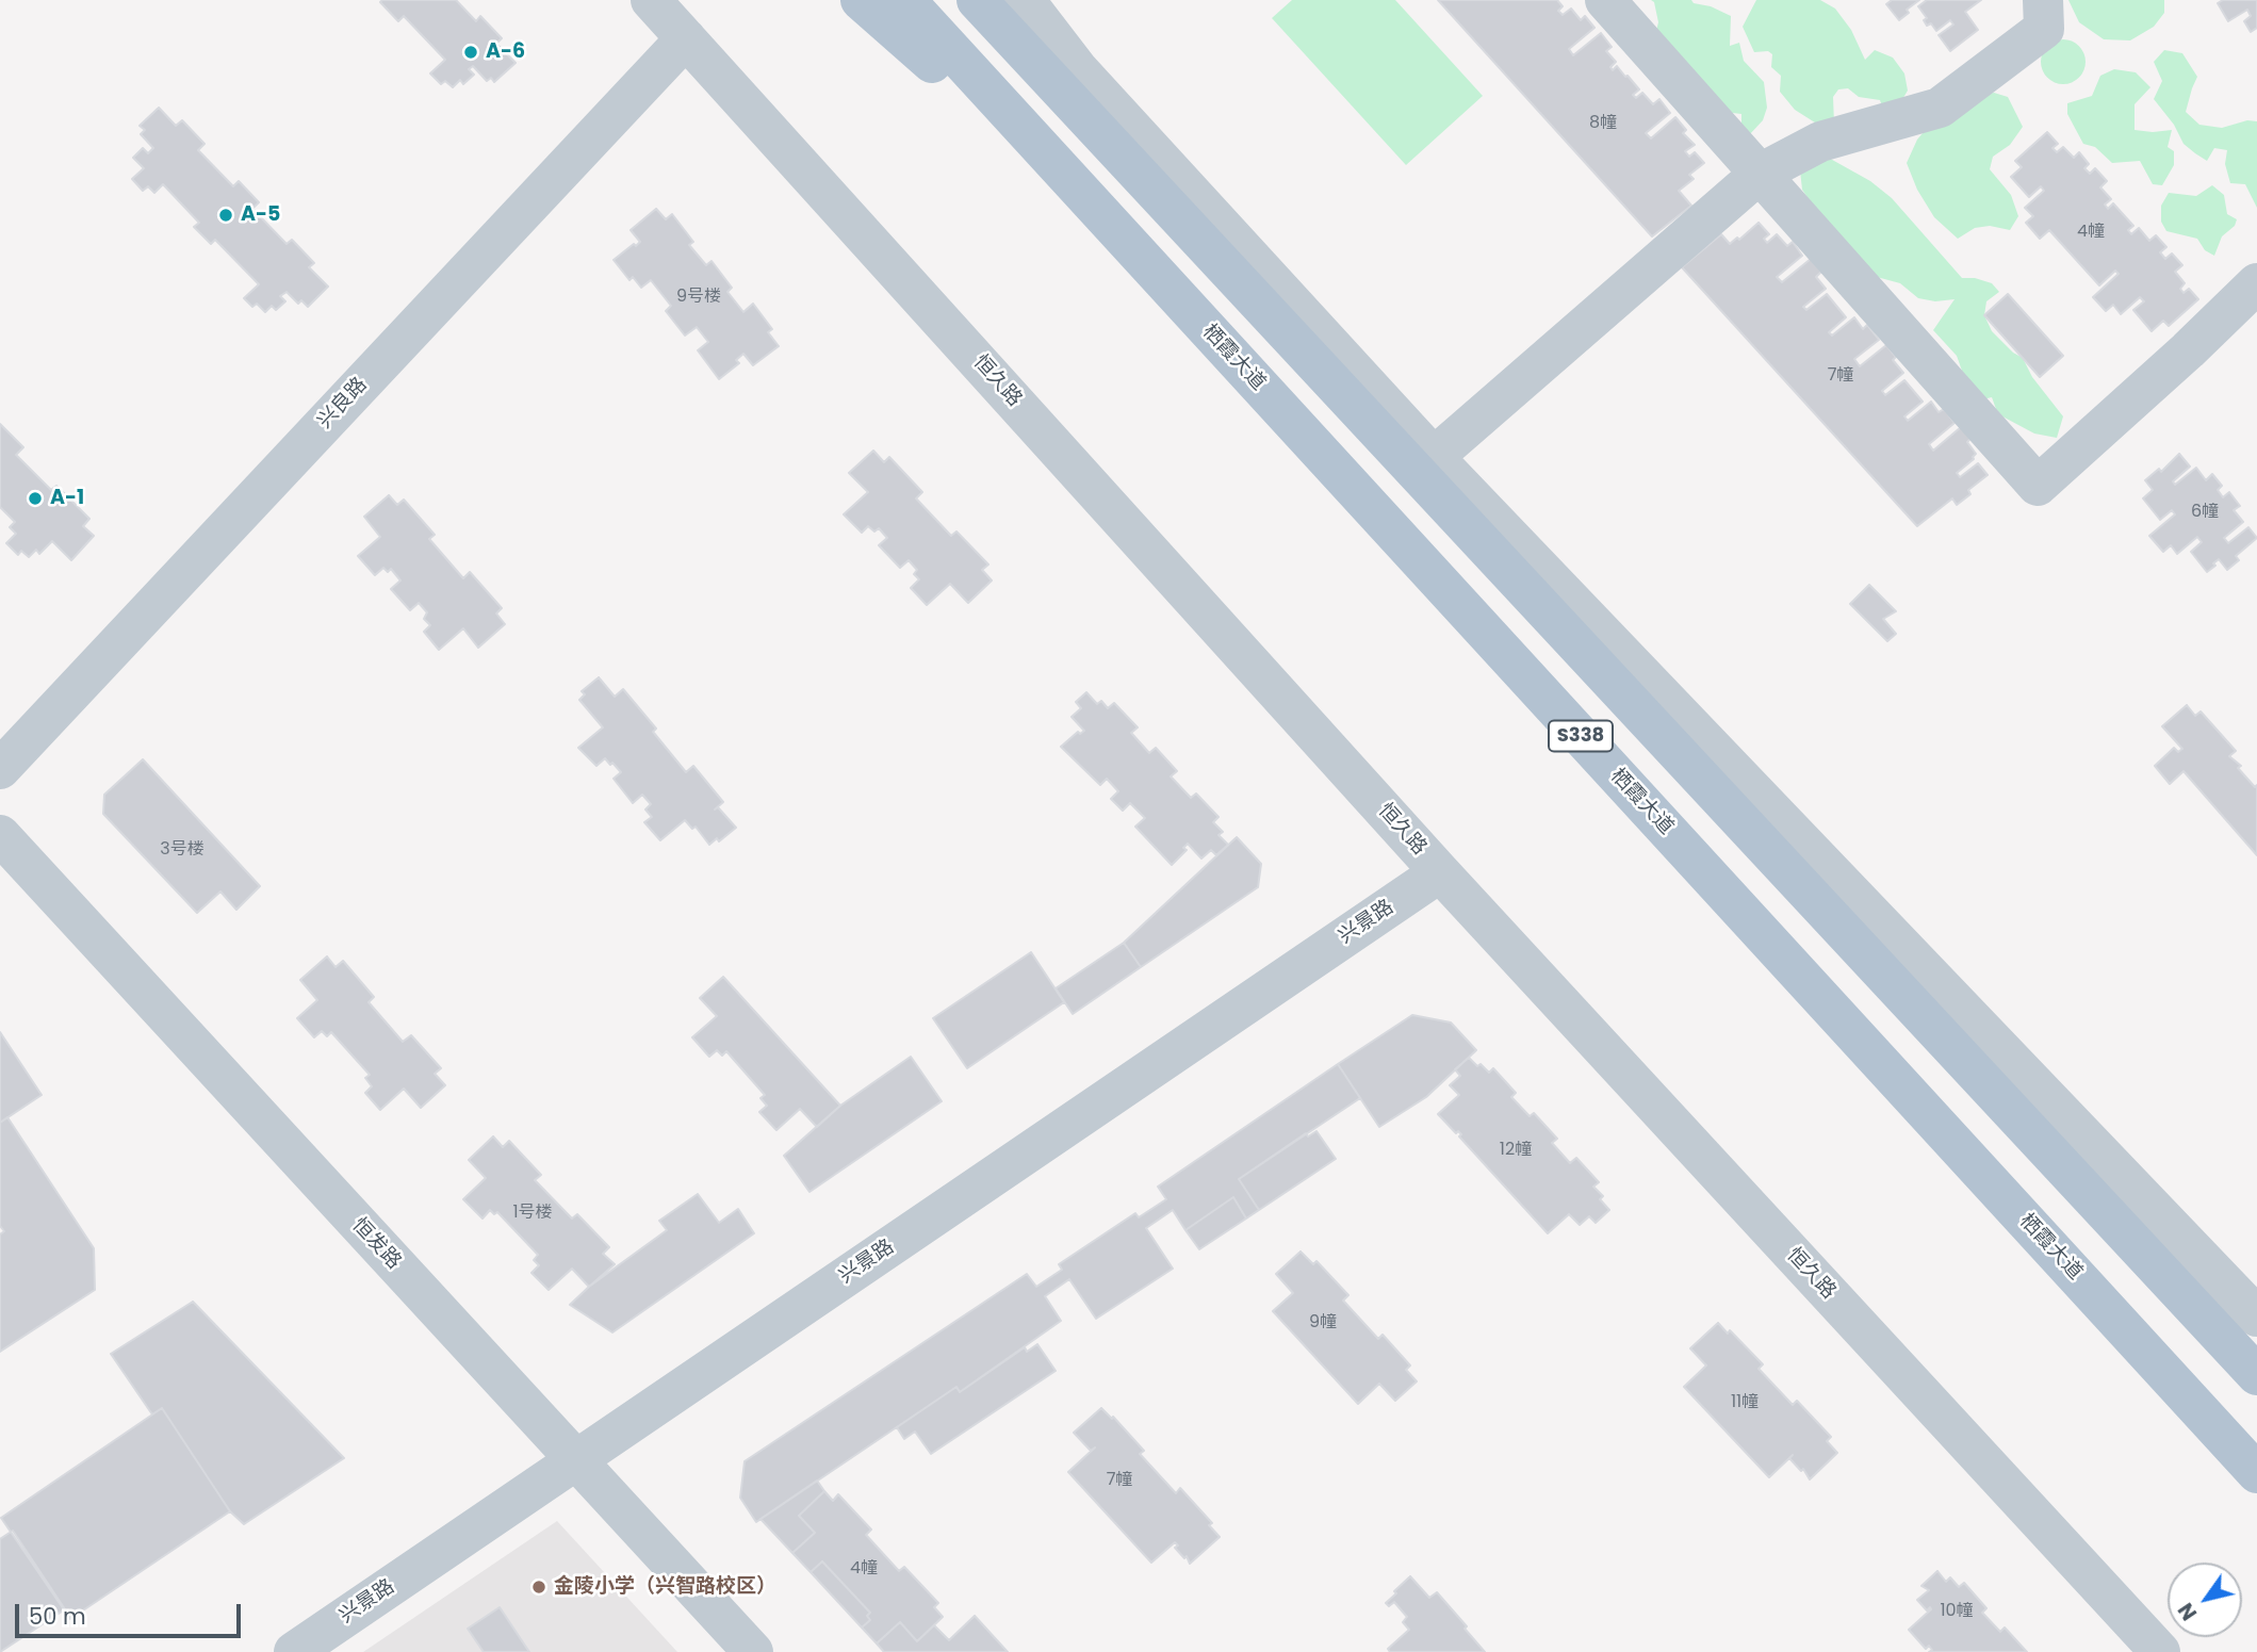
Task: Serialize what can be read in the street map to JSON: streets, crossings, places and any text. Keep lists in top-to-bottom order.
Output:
{
  "streets": {
    "main road": ["栖霞大道", "S338"],
    "street": [
      "恒久路",
      "兴良路",
      "兴景路",
      "恒发路"
    ]
  },
  "crossings": [
    ["恒久路", "兴良路"],
    ["恒久路", "兴景路"],
    ["兴景路", "恒发路"]
  ],
  "places": [
    "A-6",
    "A-5",
    "A-1",
    "金陵小学（兴智路校区）"
  ],
  "house_numbers": [
    "8幢",
    "4幢",
    "9号楼",
    "7幢",
    "6幢",
    "3号楼",
    "12幢",
    "1号楼",
    "9幢",
    "11幢",
    "7幢",
    "4幢",
    "10幢"
  ],
  "scale_bar": "50 m",
  "north": "bottom left"
}
